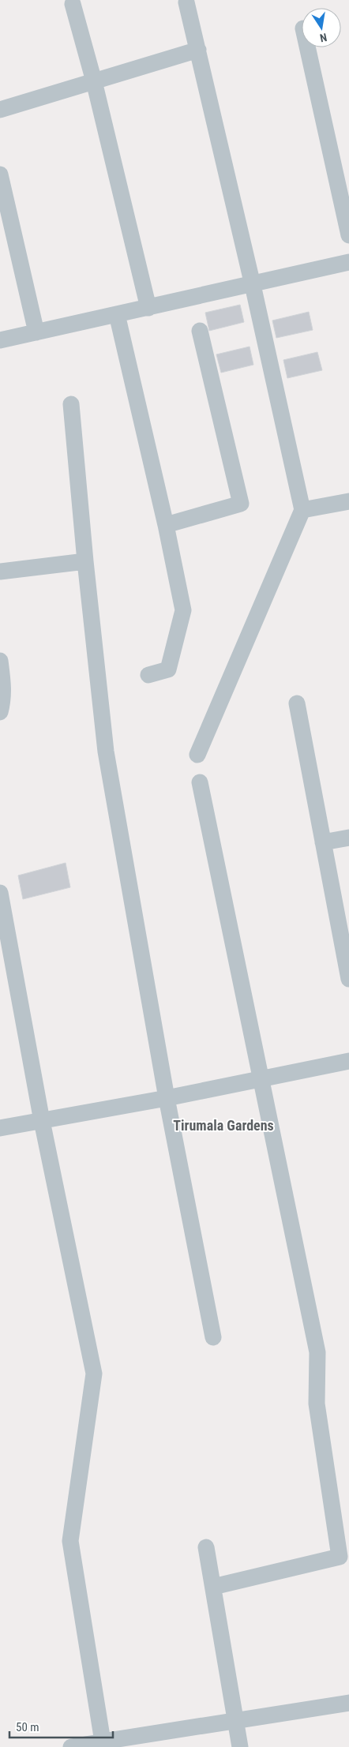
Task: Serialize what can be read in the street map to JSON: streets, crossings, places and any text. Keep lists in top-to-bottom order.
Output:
{
  "districts": ["Tirumala Gardens"],
  "scale_bar": "50 m",
  "north": "bottom"
}
